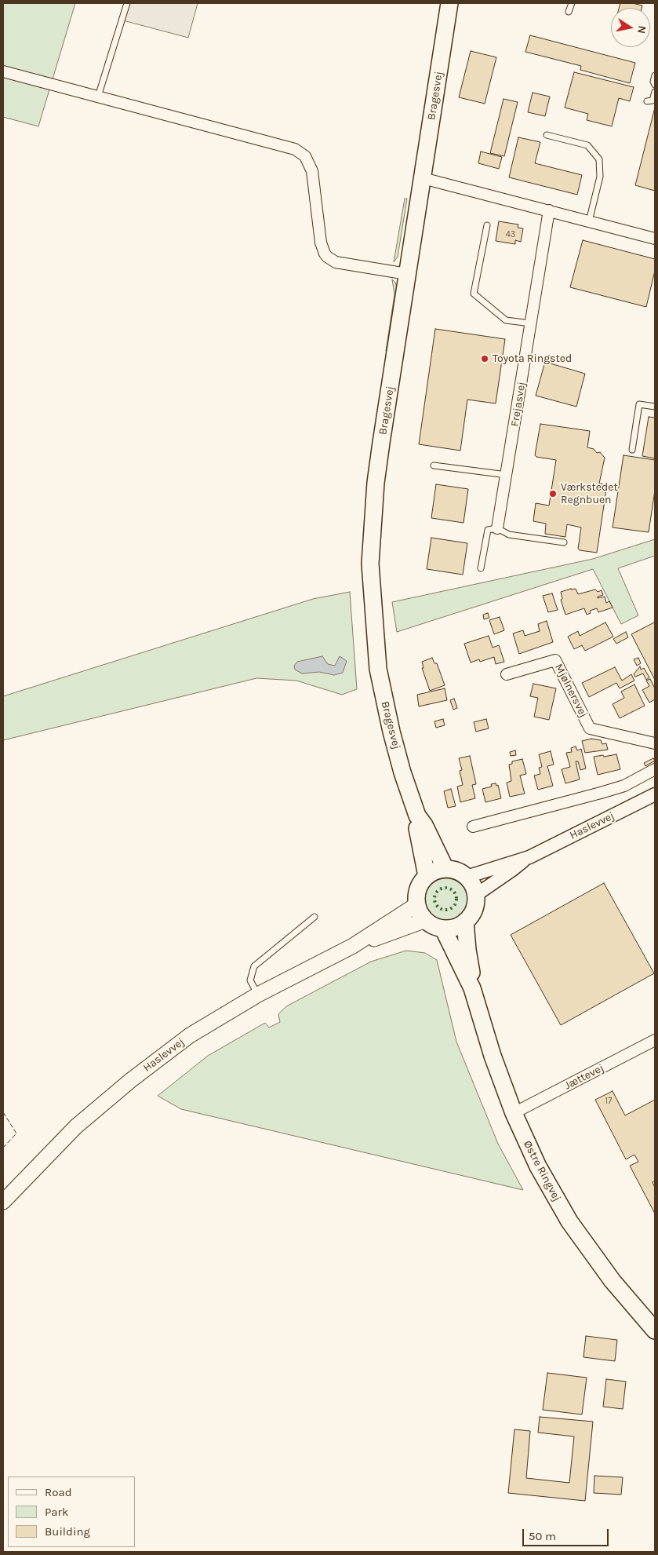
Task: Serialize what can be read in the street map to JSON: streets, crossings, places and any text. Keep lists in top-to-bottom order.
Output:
{
  "streets": {
    "main road": ["Bragesvej", "Haslevvej", "Østre Ringvej"],
    "street": ["Frejasvej", "Mjølnersvej", "Jættevej"]
  },
  "crossings": [
    ["Bragesvej", "Haslevvej"],
    ["Bragesvej", "Østre Ringvej"],
    ["Haslevvej", "Østre Ringvej"],
    ["Jættevej", "Østre Ringvej"]
  ],
  "places": ["Toyota Ringsted", "Værkstedet Regnbuen"],
  "house_numbers": ["43", "17"],
  "legend": ["Road", "Park", "Building"],
  "scale_bar": "50 m",
  "north": "right"
}
